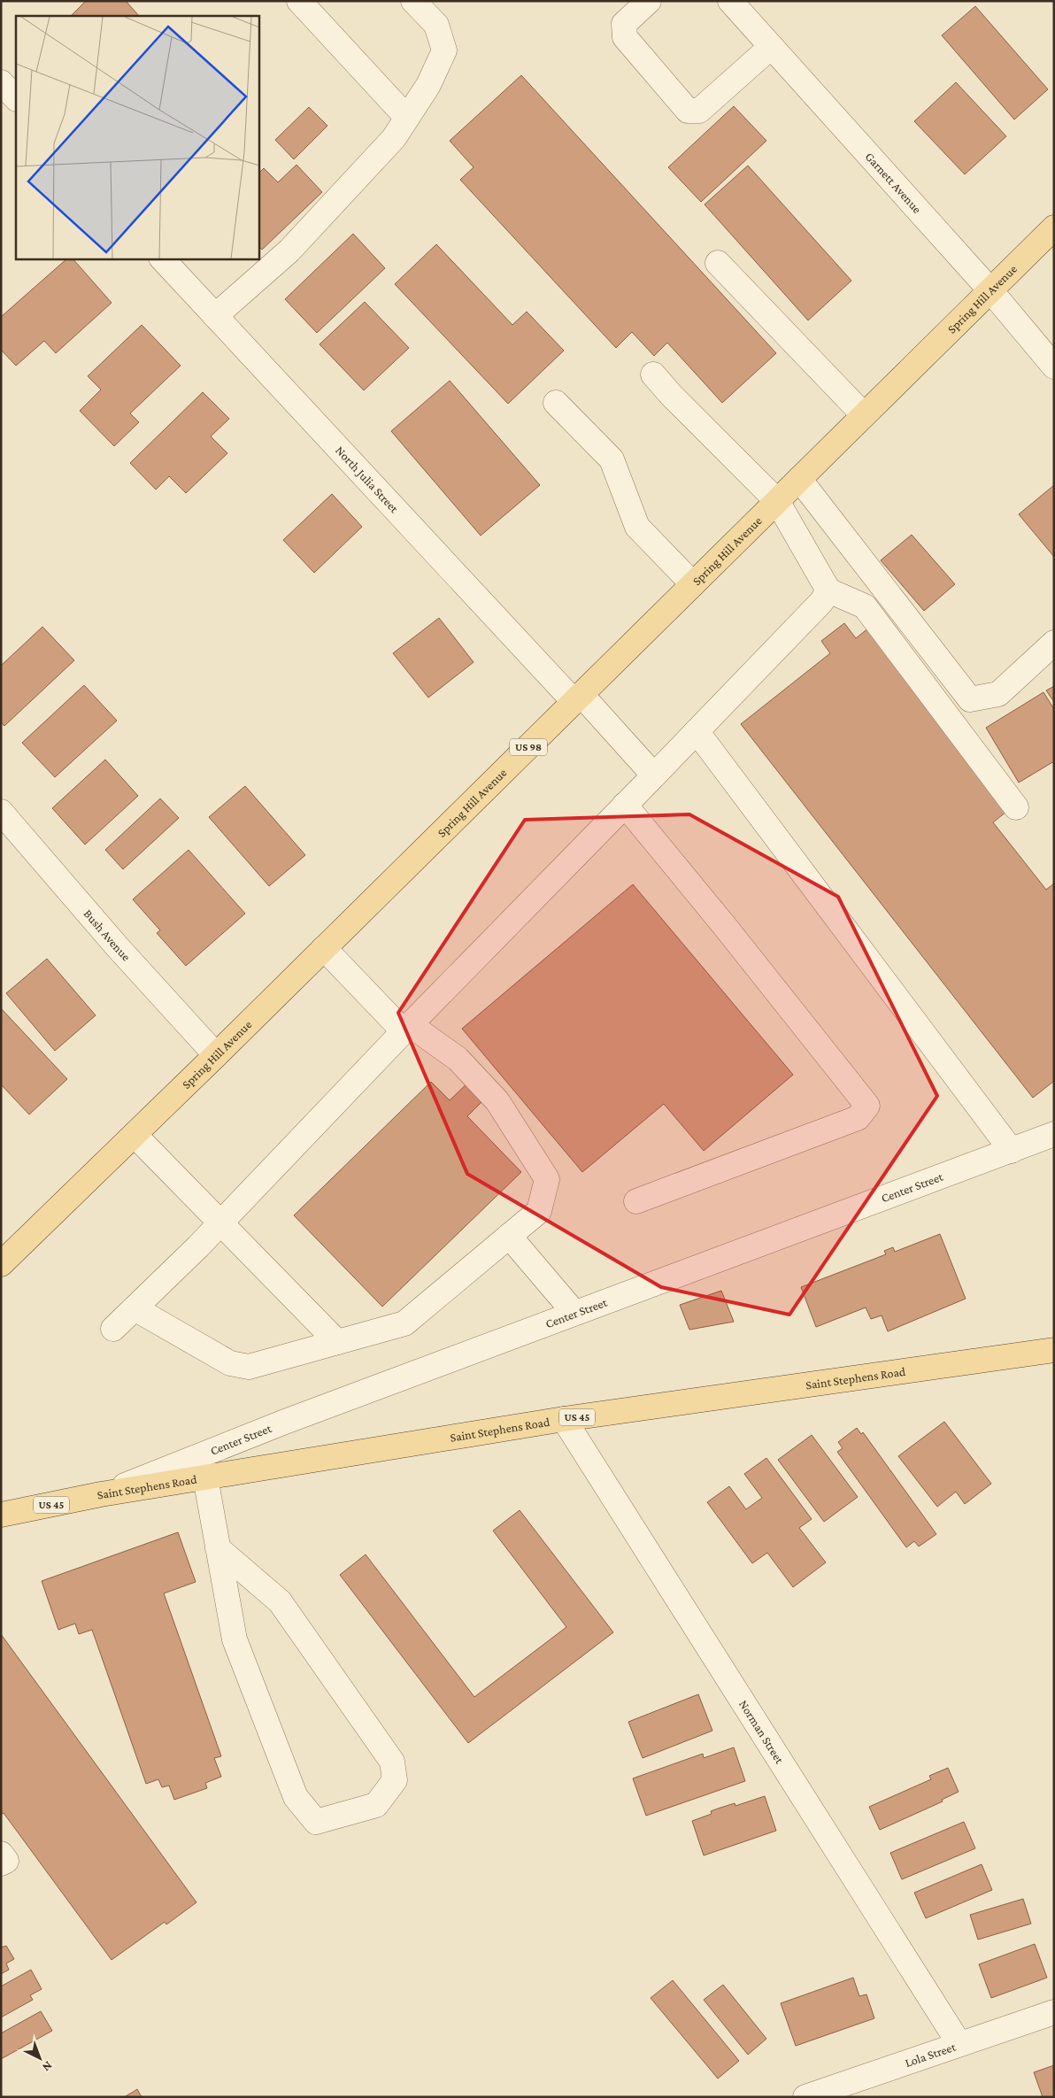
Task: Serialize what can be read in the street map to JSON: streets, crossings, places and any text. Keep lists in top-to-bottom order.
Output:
{
  "streets": {
    "main road": [
      "Spring Hill Avenue",
      "US 98",
      "Saint Stephens Road",
      "US 45"
    ],
    "street": [
      "Garnett Avenue",
      "North Julia Street",
      "Bush Avenue",
      "Center Street",
      "Norman Street",
      "Lola Street"
    ]
  },
  "crossings": [
    ["Garnett Avenue", "Spring Hill Avenue"],
    ["Spring Hill Avenue", "North Julia Street"],
    ["Spring Hill Avenue", "Bush Avenue"],
    ["Center Street", "Saint Stephens Road"],
    ["Saint Stephens Road", "Norman Street"],
    ["Norman Street", "Lola Street"]
  ],
  "north": "bottom right"
}
